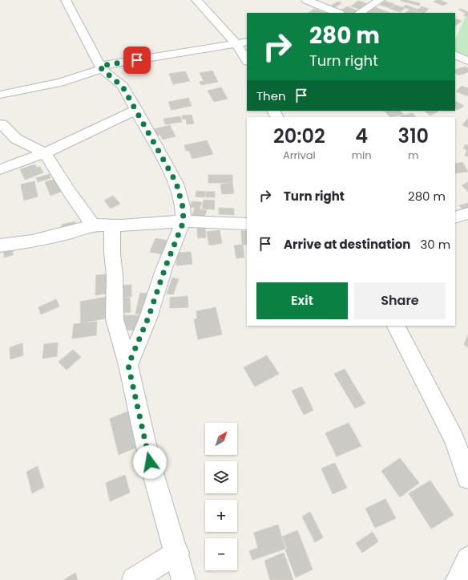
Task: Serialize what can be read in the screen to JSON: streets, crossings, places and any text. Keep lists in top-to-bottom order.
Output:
{
  "north": "top right",
  "page": {
    "turn": ["280 m", "Turn right"],
    "then": "Then",
    "eta": [
      "20:02",
      "Arrival",
      "4",
      "min",
      "310",
      "m"
    ],
    "list": [
      {
        "name": "Turn right",
        "value": "280 m"
      },
      {
        "name": "Arrive at destination",
        "value": "30 m"
      }
    ],
    "buttons": ["Exit", "Share"],
    "map_buttons": ["+", "−"]
  }
}
